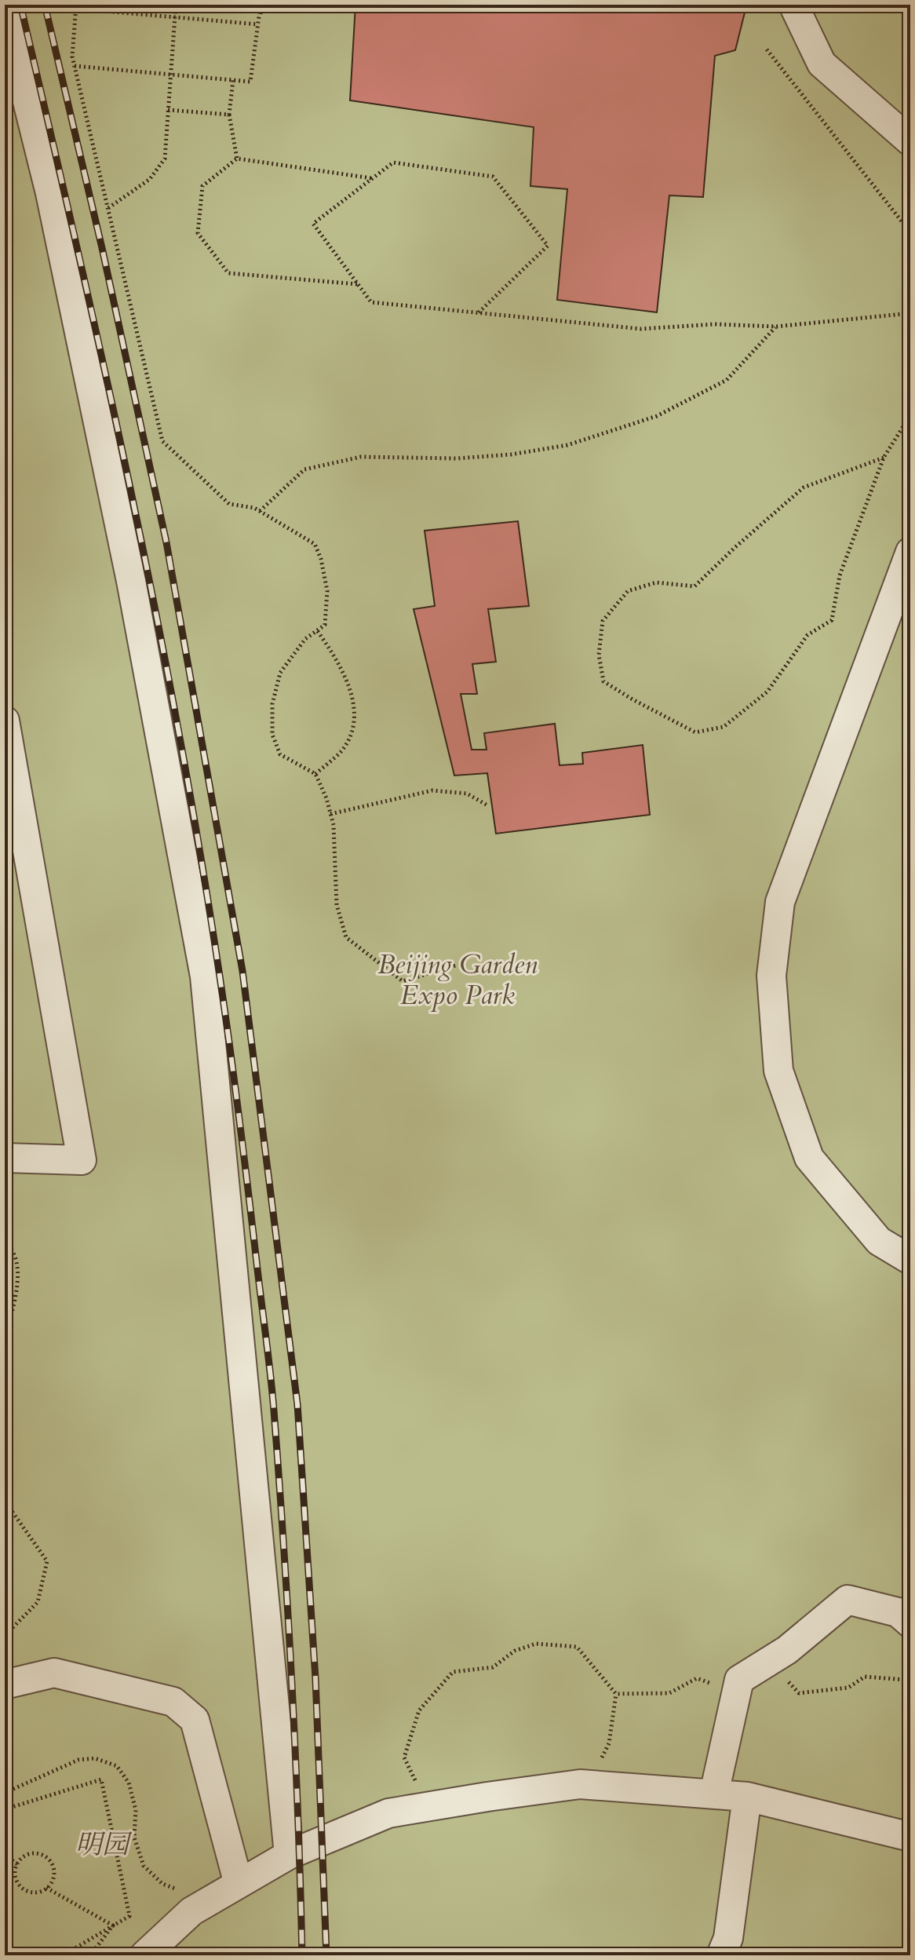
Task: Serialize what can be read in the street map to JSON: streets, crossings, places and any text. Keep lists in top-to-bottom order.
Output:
{
  "parks": ["Beijing Garden Expo Park", "明园"]
}
